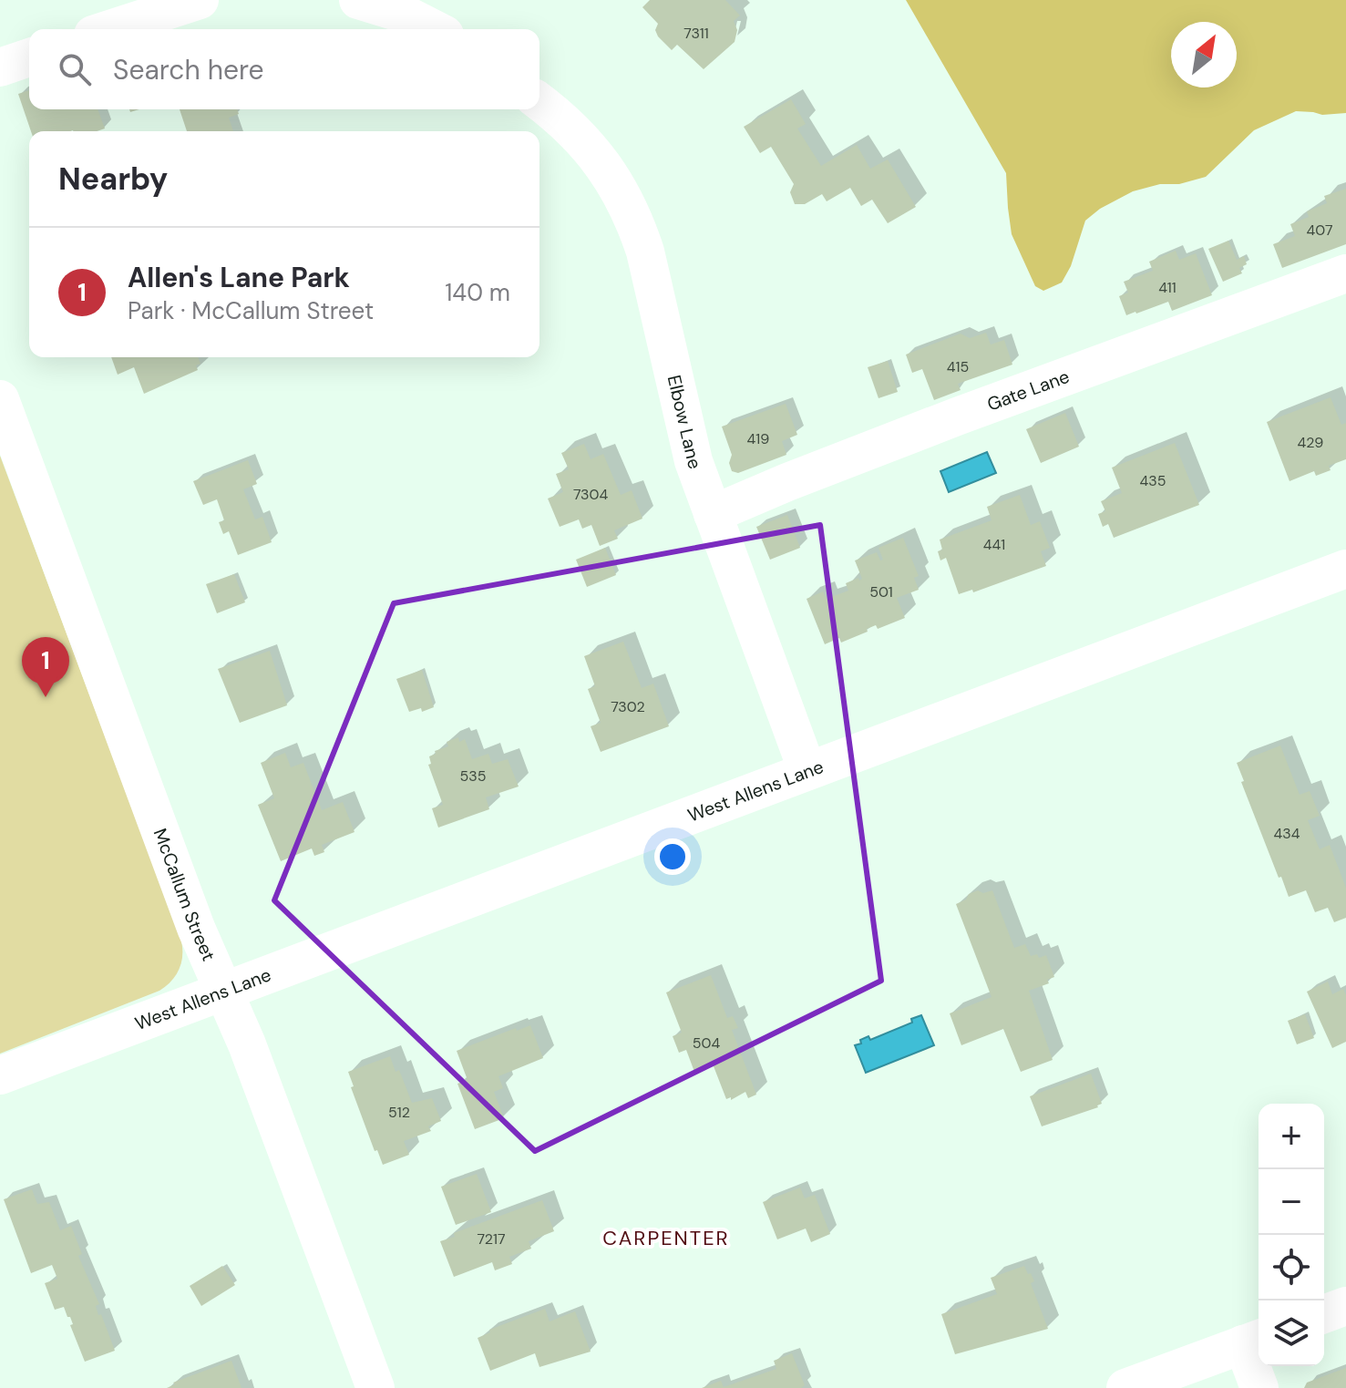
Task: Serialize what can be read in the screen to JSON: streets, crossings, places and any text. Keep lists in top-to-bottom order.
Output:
{
  "streets": {
    "street": [
      "Gate Lane",
      "Elbow Lane",
      "West Allens Lane",
      "McCallum Street"
    ]
  },
  "crossings": [
    ["Gate Lane", "Elbow Lane"],
    ["Elbow Lane", "West Allens Lane"],
    ["West Allens Lane", "McCallum Street"]
  ],
  "districts": ["CARPENTER"],
  "house_numbers": [
    "7311",
    "407",
    "411",
    "415",
    "419",
    "429",
    "435",
    "7304",
    "441",
    "501",
    "7302",
    "535",
    "434",
    "504",
    "512",
    "7217"
  ],
  "north": "top right",
  "page": {
    "search": "Search here",
    "heading": "Nearby",
    "list": [
      {
        "mark": "1",
        "name": "Allen's Lane Park",
        "note": "Park · McCallum Street",
        "value": "140 m"
      }
    ],
    "pins": "1",
    "map_buttons": ["+", "−"]
  }
}
